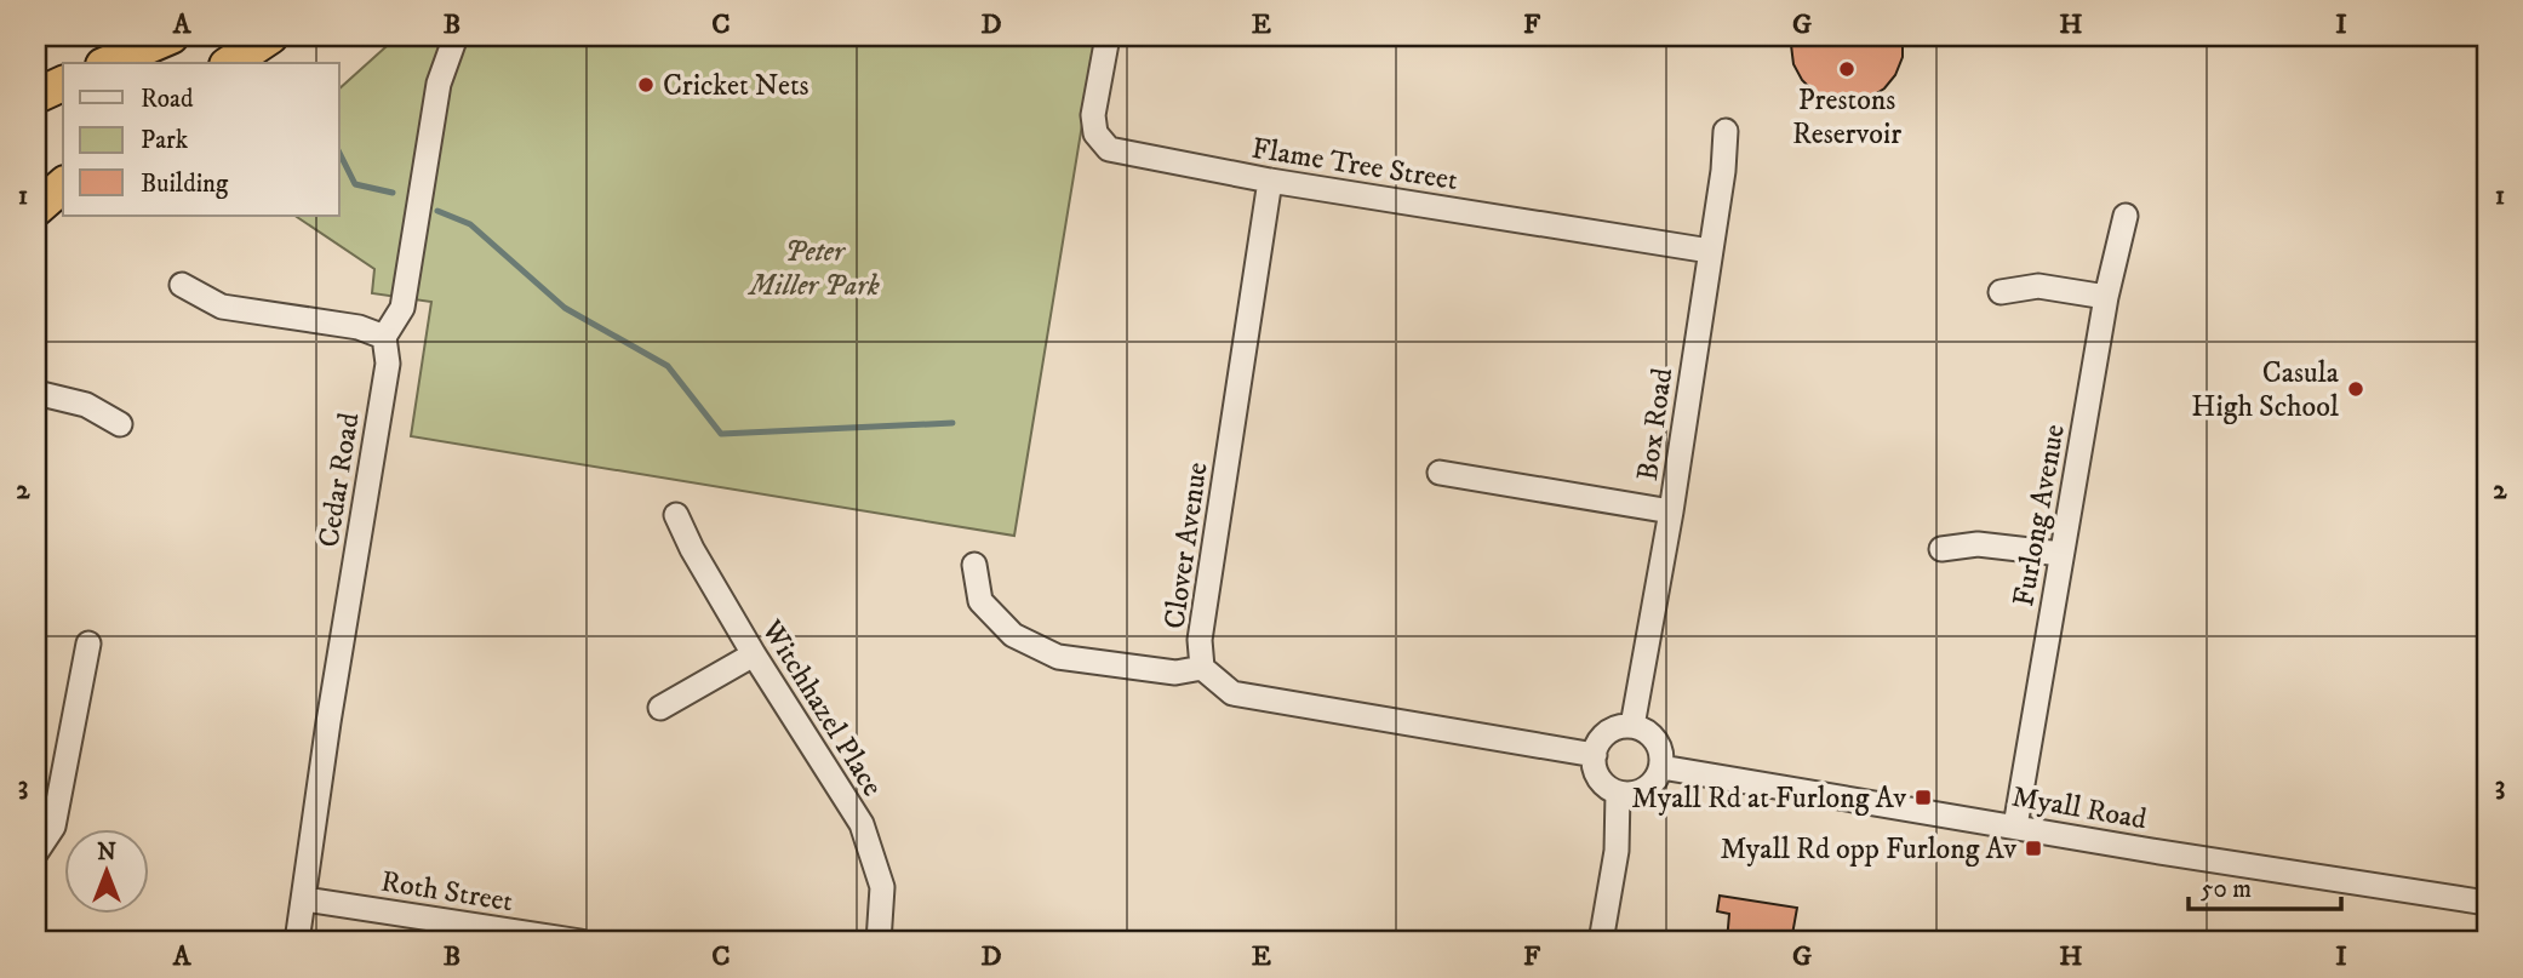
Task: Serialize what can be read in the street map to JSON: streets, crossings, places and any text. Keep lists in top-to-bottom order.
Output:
{
  "streets": {
    "street": [
      "Flame Tree Street",
      "Box Road",
      "Cedar Road",
      "Furlong Avenue",
      "Clover Avenue",
      "Witchhazel Place",
      "Myall Road",
      "Roth Street"
    ]
  },
  "crossings": [
    ["Flame Tree Street", "Box Road"],
    ["Flame Tree Street", "Clover Avenue"],
    ["Box Road", "Clover Avenue"],
    ["Box Road", "Myall Road"],
    ["Cedar Road", "Roth Street"],
    ["Furlong Avenue", "Myall Road"],
    ["Clover Avenue", "Myall Road"]
  ],
  "parks": ["Peter Miller Park"],
  "places": {
    "other": ["Prestons Reservoir", "Cricket Nets", "Casula High School"],
    "transit": ["Myall Rd at Furlong Av", "Myall Rd opp Furlong Av"]
  },
  "legend": ["Road", "Park", "Building"],
  "scale_bar": "50 m",
  "north": "top",
  "grid": {
    "columns": [
      "A",
      "B",
      "C",
      "D",
      "E",
      "F",
      "G",
      "H",
      "I"
    ],
    "rows": ["1", "2", "3"]
  }
}
